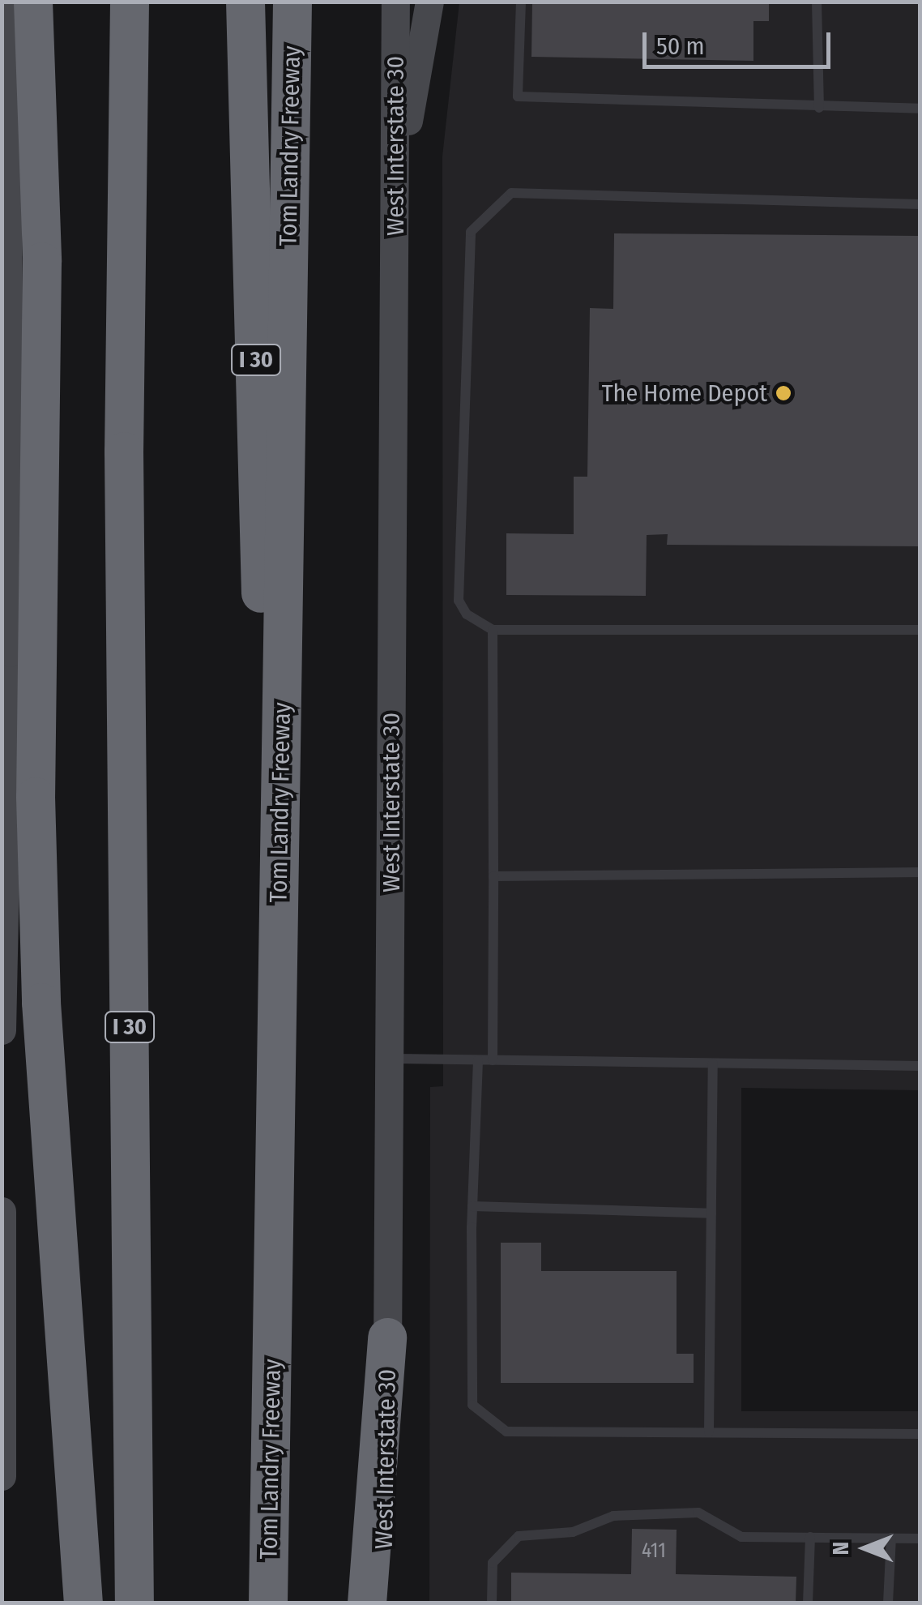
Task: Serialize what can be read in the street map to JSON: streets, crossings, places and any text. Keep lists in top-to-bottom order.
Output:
{
  "streets": {
    "highway": ["Tom Landry Freeway", "I 30"],
    "main road": ["West Interstate 30"]
  },
  "crossings": [
    ["Tom Landry Freeway", "I 30"]
  ],
  "places": ["The Home Depot"],
  "house_numbers": ["411"],
  "scale_bar": "50 m",
  "north": "left"
}
